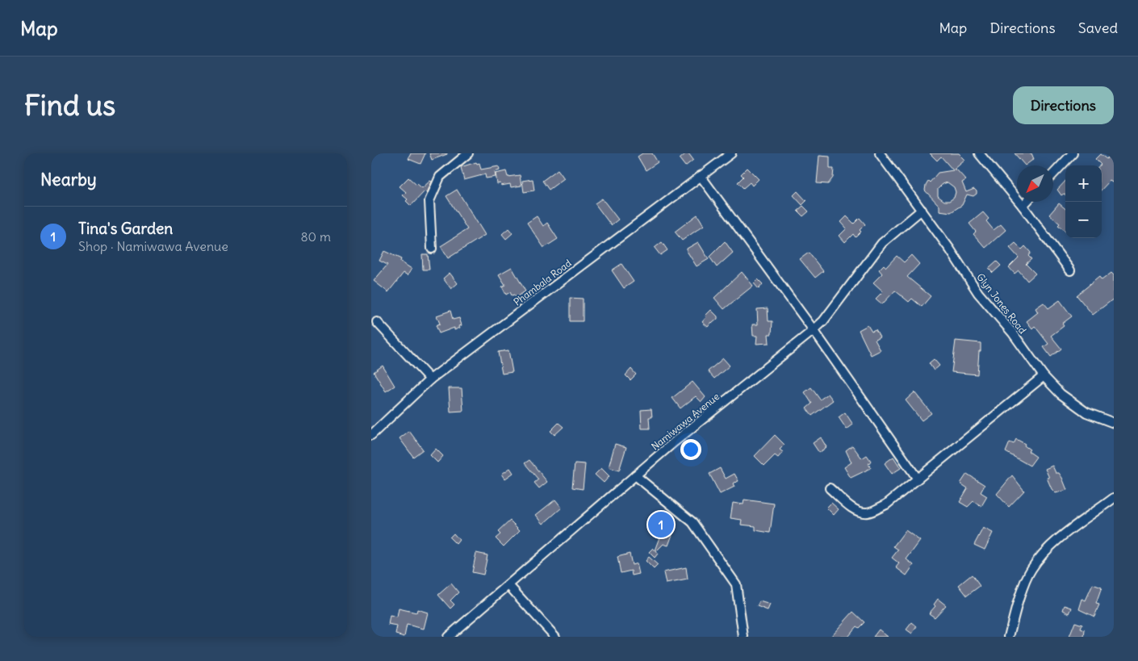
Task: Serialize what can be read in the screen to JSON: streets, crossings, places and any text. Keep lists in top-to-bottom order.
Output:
{
  "streets": {
    "street": ["Phambala Road", "Glyn Jones Road", "Namiwawa Avenue"]
  },
  "crossings": [
    ["Glyn Jones Road", "Namiwawa Avenue"]
  ],
  "north": "bottom left",
  "page": {
    "header": "Map",
    "nav": ["Map", "Directions", "Saved"],
    "buttons": "Directions",
    "title": "Find us",
    "heading": "Nearby",
    "map_buttons": ["+", "−"],
    "list": [
      {
        "mark": "1",
        "name": "Tina's Garden",
        "note": "Shop · Namiwawa Avenue",
        "value": "80 m"
      }
    ],
    "pins": "1"
  }
}
